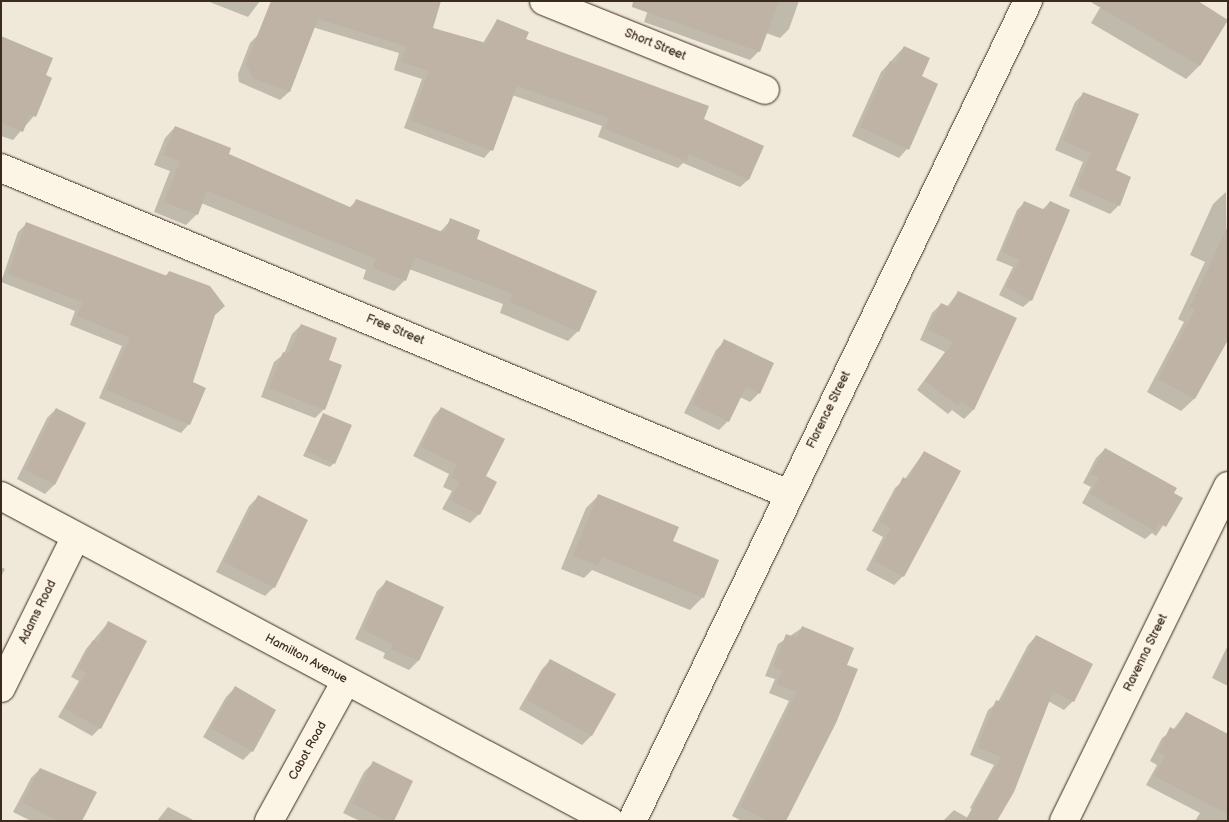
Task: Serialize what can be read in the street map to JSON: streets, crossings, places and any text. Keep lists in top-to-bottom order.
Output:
{
  "streets": {
    "street": [
      "Short Street",
      "Free Street",
      "Florence Street",
      "Adams Road",
      "Ravenna Street",
      "Hamilton Avenue",
      "Cabot Road"
    ]
  },
  "crossings": [
    ["Free Street", "Florence Street"],
    ["Adams Road", "Hamilton Avenue"],
    ["Hamilton Avenue", "Cabot Road"]
  ]
}
